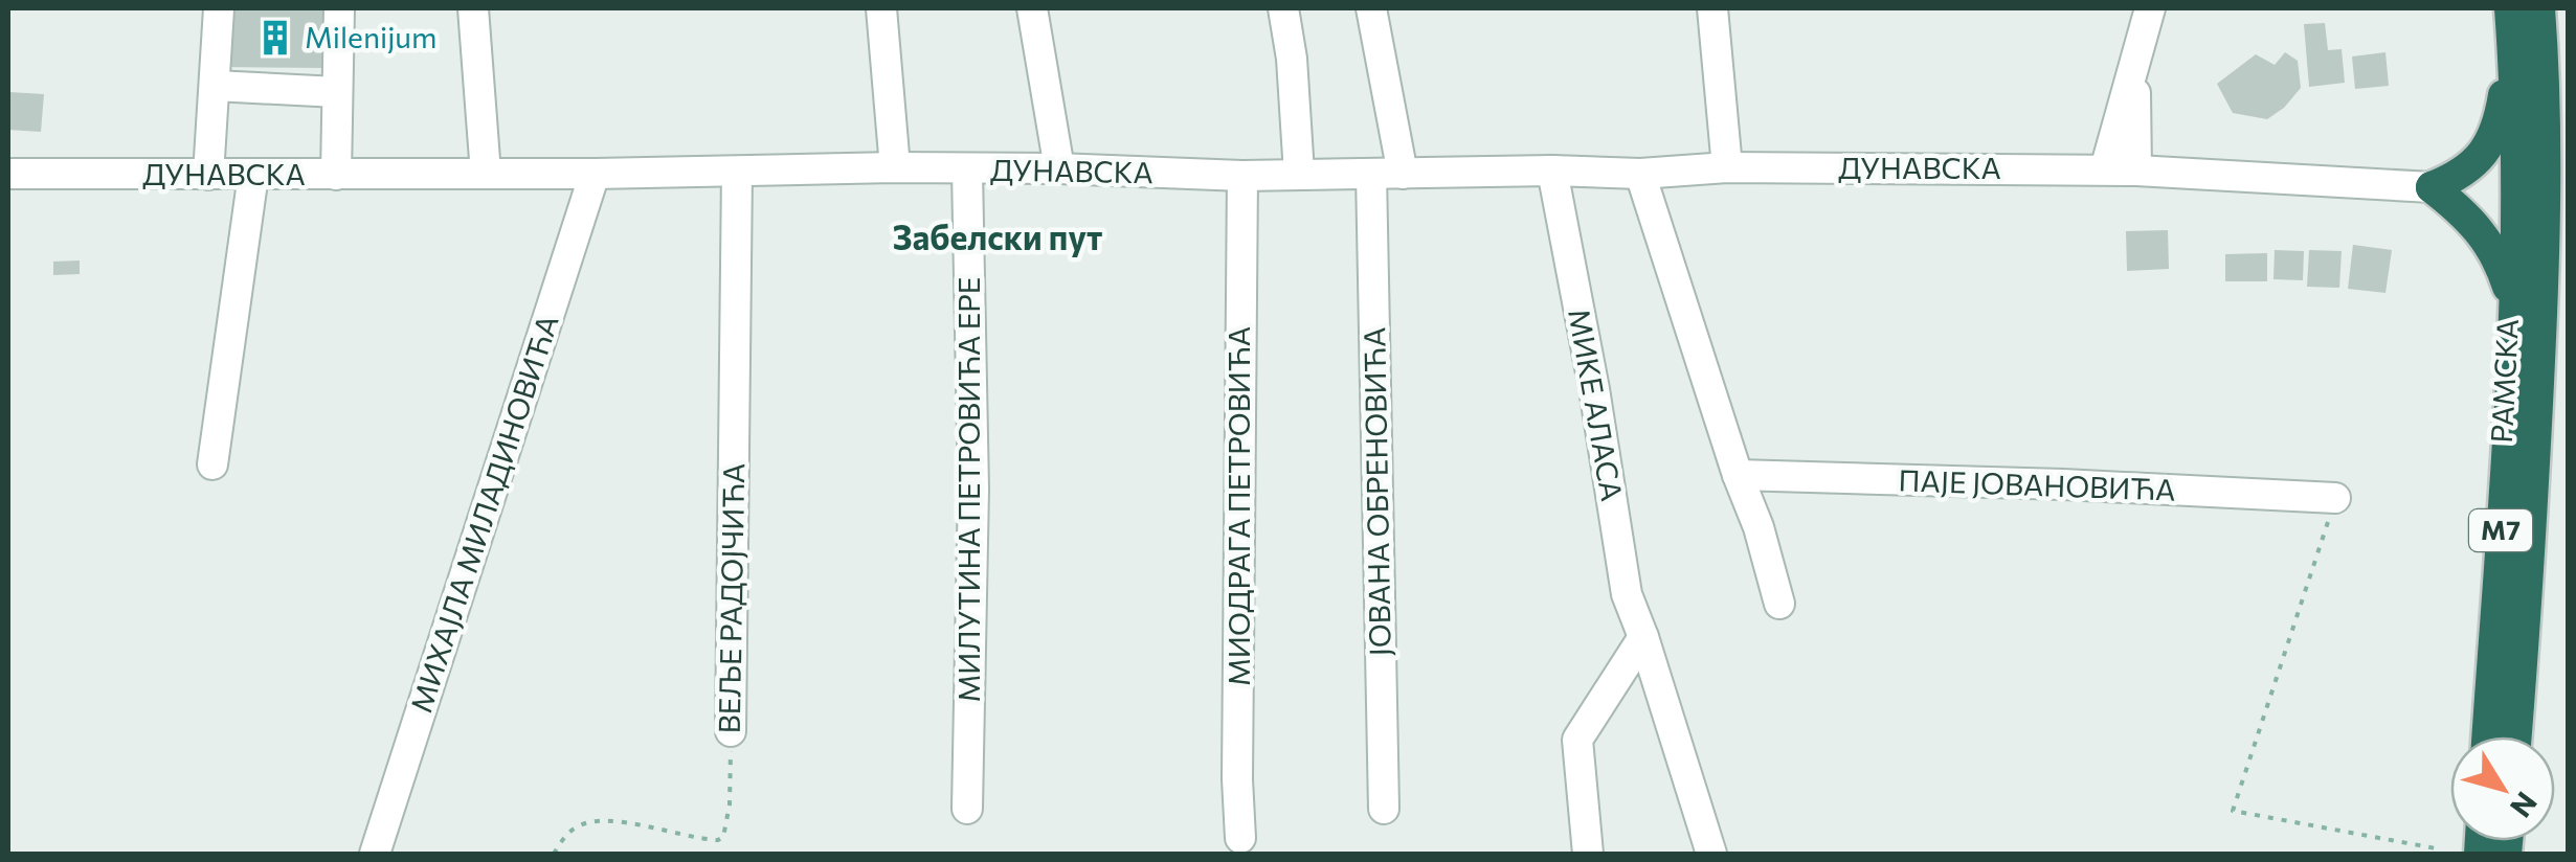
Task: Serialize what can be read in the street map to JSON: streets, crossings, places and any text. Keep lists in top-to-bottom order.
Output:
{
  "streets": {
    "highway": ["РАМСКА", "M7"],
    "street": [
      "ДУНАВСКА",
      "МИКЕ АЛАСА",
      "ПАЈЕ ЈОВАНОВИЋА",
      "МИЛУТИНА ПЕТРОВИЋА ЕРЕ",
      "ЈОВАНА ОБРЕНОВИЋА",
      "МИОДРАГА ПЕТРОВИЋА",
      "МИХАЈЛА МИЛАДИНОВИЋА",
      "ВЕЉЕ РАДОЈЧИЋА"
    ]
  },
  "crossings": [
    ["ДУНАВСКА", "МИКЕ АЛАСА"],
    ["ДУНАВСКА", "МИЛУТИНА ПЕТРОВИЋА ЕРЕ"],
    ["ДУНАВСКА", "ЈОВАНА ОБРЕНОВИЋА"],
    ["ДУНАВСКА", "МИОДРАГА ПЕТРОВИЋА"],
    ["ДУНАВСКА", "МИХАЈЛА МИЛАДИНОВИЋА"],
    ["ДУНАВСКА", "ВЕЉЕ РАДОЈЧИЋА"]
  ],
  "districts": ["Забелски пут"],
  "places": {
    "building": ["Milenijum"]
  },
  "north": "bottom right"
}
